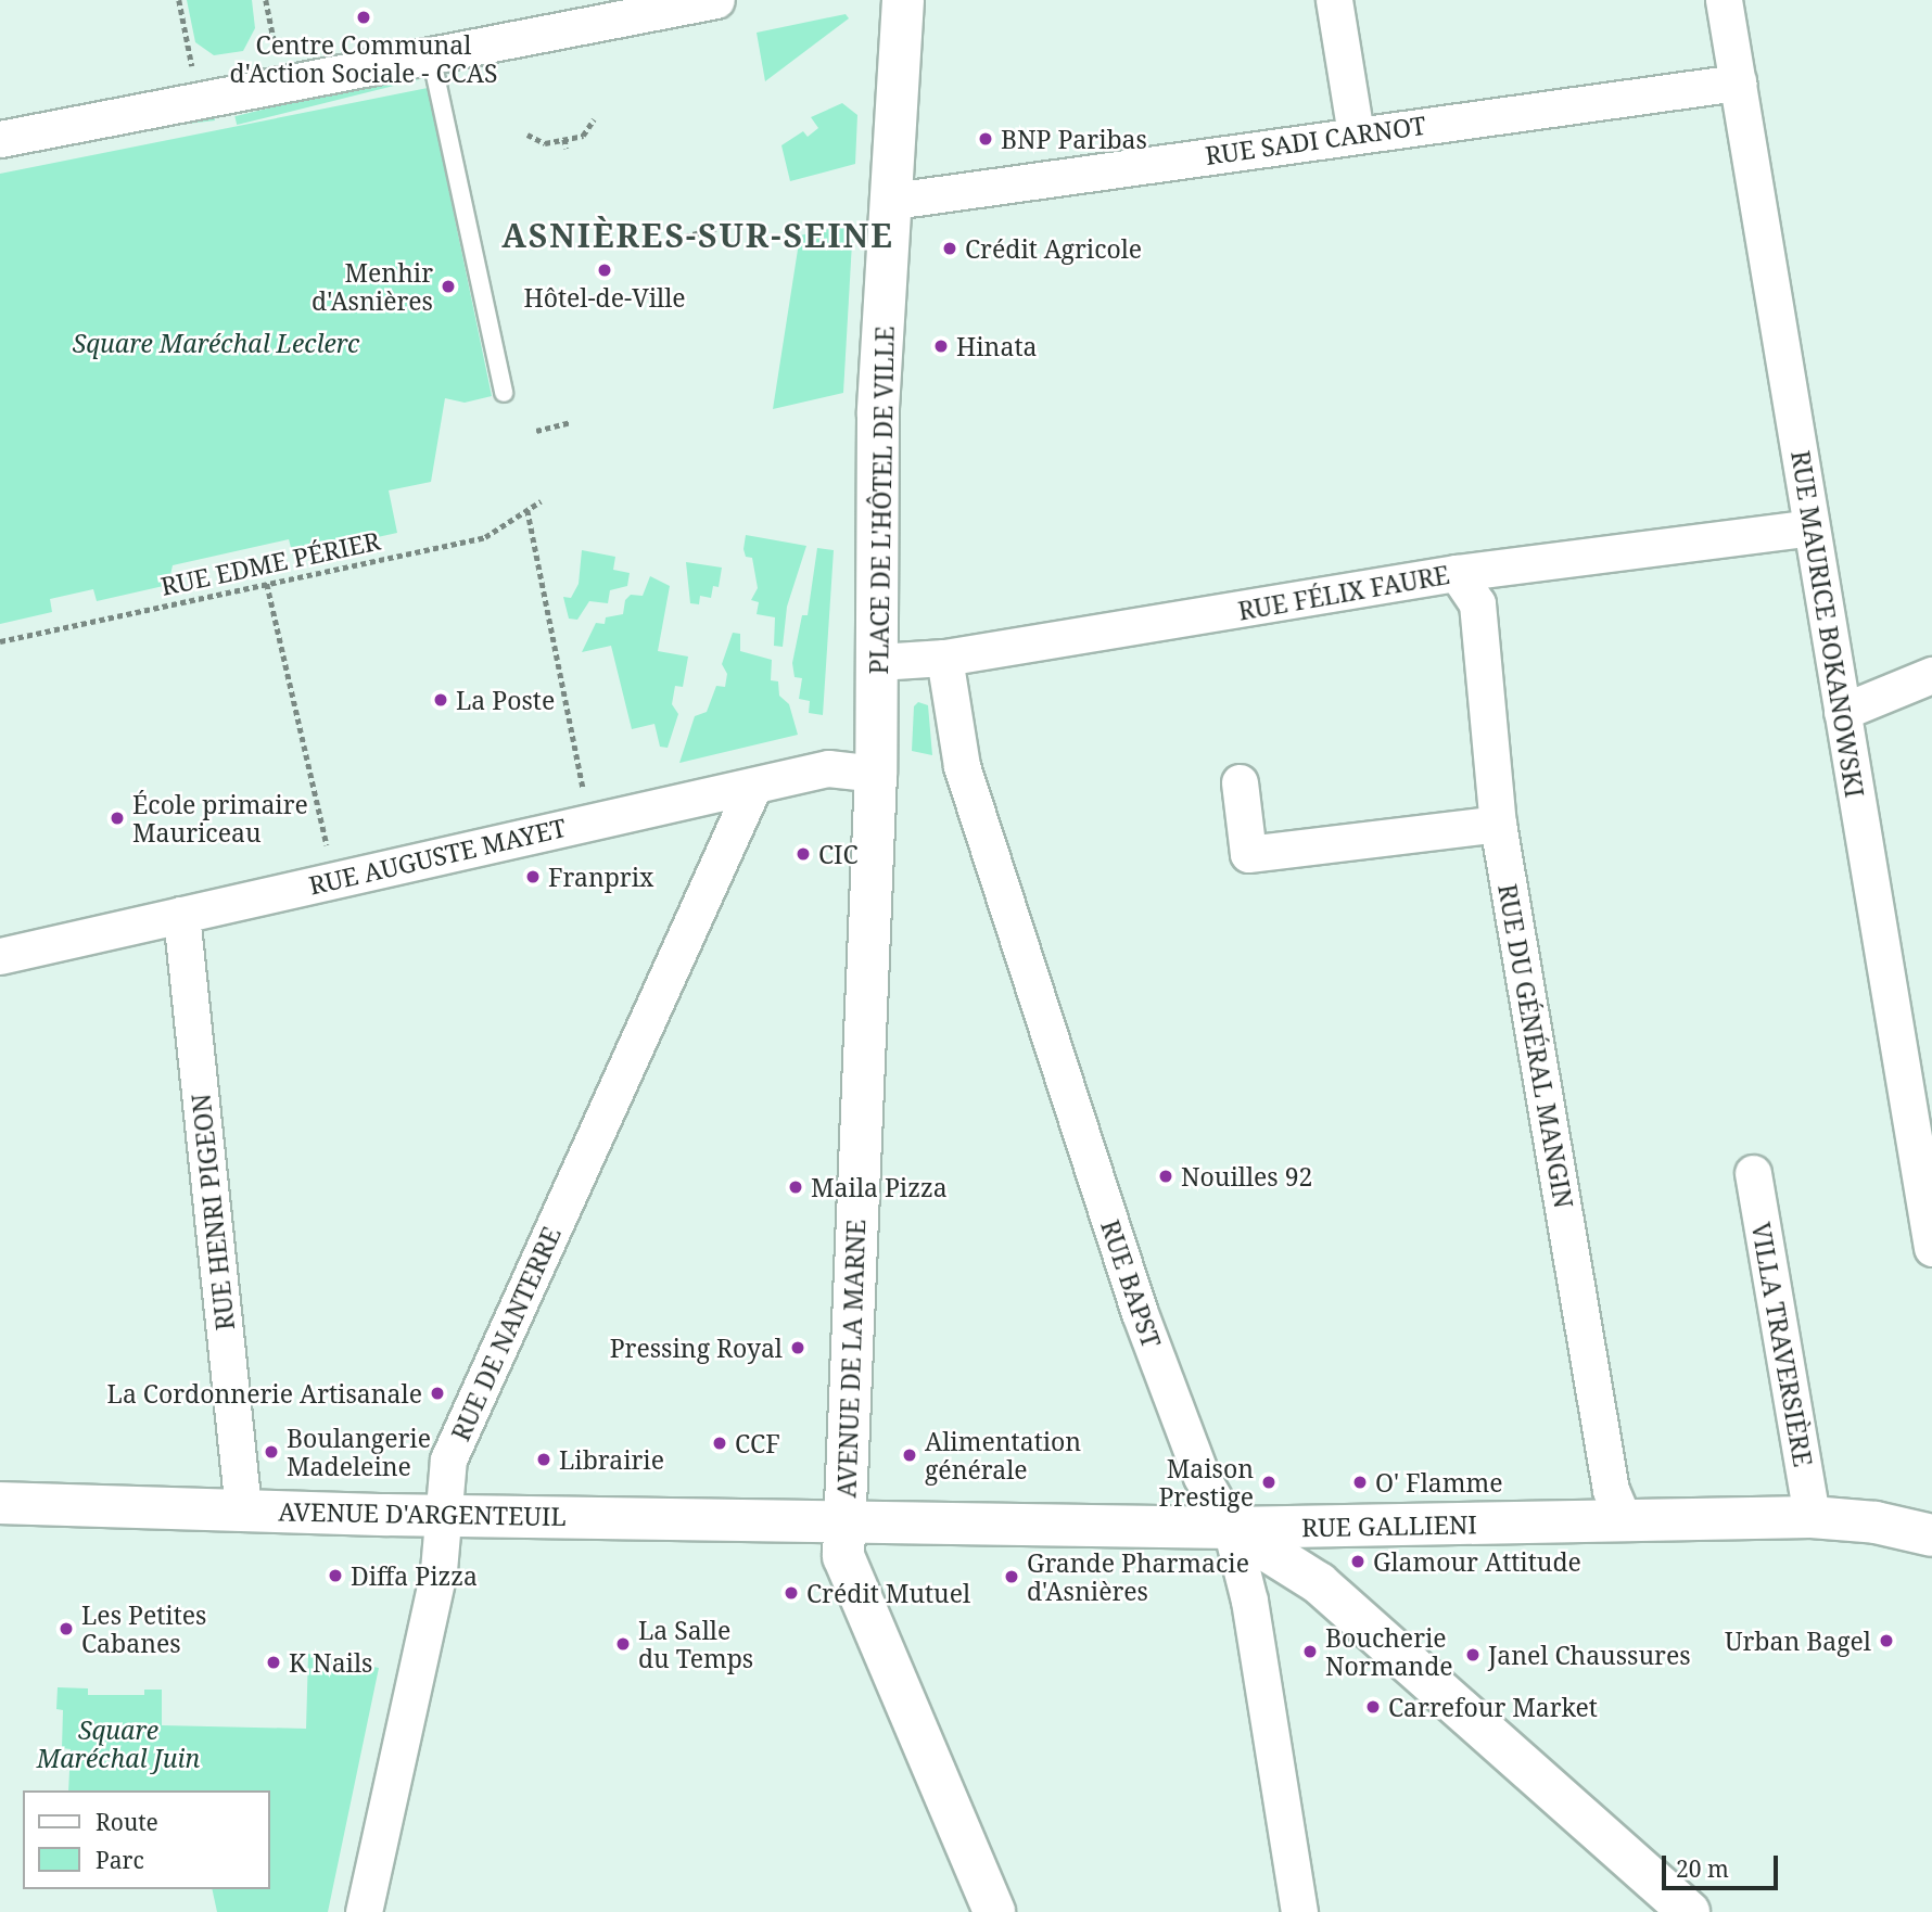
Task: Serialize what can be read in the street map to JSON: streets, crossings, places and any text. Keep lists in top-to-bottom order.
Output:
{
  "streets": {
    "main road": [
      "PLACE DE L'HÔTEL DE VILLE",
      "AVENUE DE LA MARNE",
      "AVENUE D'ARGENTEUIL",
      "RUE GALLIENI"
    ],
    "street": [
      "RUE SADI CARNOT",
      "RUE FÉLIX FAURE",
      "RUE MAURICE BOKANOWSKI",
      "RUE AUGUSTE MAYET",
      "RUE DU GÉNÉRAL MANGIN",
      "RUE HENRI PIGEON",
      "RUE BAPST",
      "RUE DE NANTERRE",
      "VILLA TRAVERSIÈRE"
    ],
    "path": ["RUE EDME PÉRIER"]
  },
  "crossings": [
    ["RUE SADI CARNOT", "PLACE DE L'HÔTEL DE VILLE"],
    ["RUE SADI CARNOT", "RUE MAURICE BOKANOWSKI"],
    ["PLACE DE L'HÔTEL DE VILLE", "RUE FÉLIX FAURE"],
    ["PLACE DE L'HÔTEL DE VILLE", "RUE AUGUSTE MAYET"],
    ["PLACE DE L'HÔTEL DE VILLE", "AVENUE DE LA MARNE"],
    ["RUE FÉLIX FAURE", "RUE MAURICE BOKANOWSKI"],
    ["RUE FÉLIX FAURE", "RUE DU GÉNÉRAL MANGIN"],
    ["RUE FÉLIX FAURE", "RUE BAPST"],
    ["RUE AUGUSTE MAYET", "RUE HENRI PIGEON"],
    ["RUE AUGUSTE MAYET", "RUE DE NANTERRE"],
    ["RUE AUGUSTE MAYET", "AVENUE DE LA MARNE"],
    ["RUE DU GÉNÉRAL MANGIN", "RUE GALLIENI"],
    ["RUE HENRI PIGEON", "AVENUE D'ARGENTEUIL"],
    ["RUE BAPST", "RUE GALLIENI"],
    ["RUE DE NANTERRE", "AVENUE D'ARGENTEUIL"],
    ["VILLA TRAVERSIÈRE", "RUE GALLIENI"],
    ["AVENUE DE LA MARNE", "AVENUE D'ARGENTEUIL"],
    ["AVENUE DE LA MARNE", "RUE GALLIENI"],
    ["AVENUE D'ARGENTEUIL", "RUE GALLIENI"]
  ],
  "districts": ["ASNIÈRES-SUR-SEINE"],
  "parks": ["Square Maréchal Leclerc", "Square Maréchal Juin"],
  "places": [
    "Centre Communal d'Action Sociale - CCAS",
    "BNP Paribas",
    "Crédit Agricole",
    "Hôtel-de-Ville",
    "Menhir d'Asnières",
    "Hinata",
    "La Poste",
    "École primaire Mauriceau",
    "CIC",
    "Franprix",
    "Nouilles 92",
    "Maila Pizza",
    "Pressing Royal",
    "La Cordonnerie Artisanale",
    "CCF",
    "Boulangerie Madeleine",
    "Alimentation générale",
    "Librairie",
    "Maison Prestige",
    "O' Flamme",
    "Glamour Attitude",
    "Diffa Pizza",
    "Grande Pharmacie d'Asnières",
    "Crédit Mutuel",
    "Les Petites Cabanes",
    "Urban Bagel",
    "La Salle du Temps",
    "Boucherie Normande",
    "Janel Chaussures",
    "K Nails",
    "Carrefour Market"
  ],
  "legend": ["Route", "Parc"],
  "scale_bar": "20 m"
}
